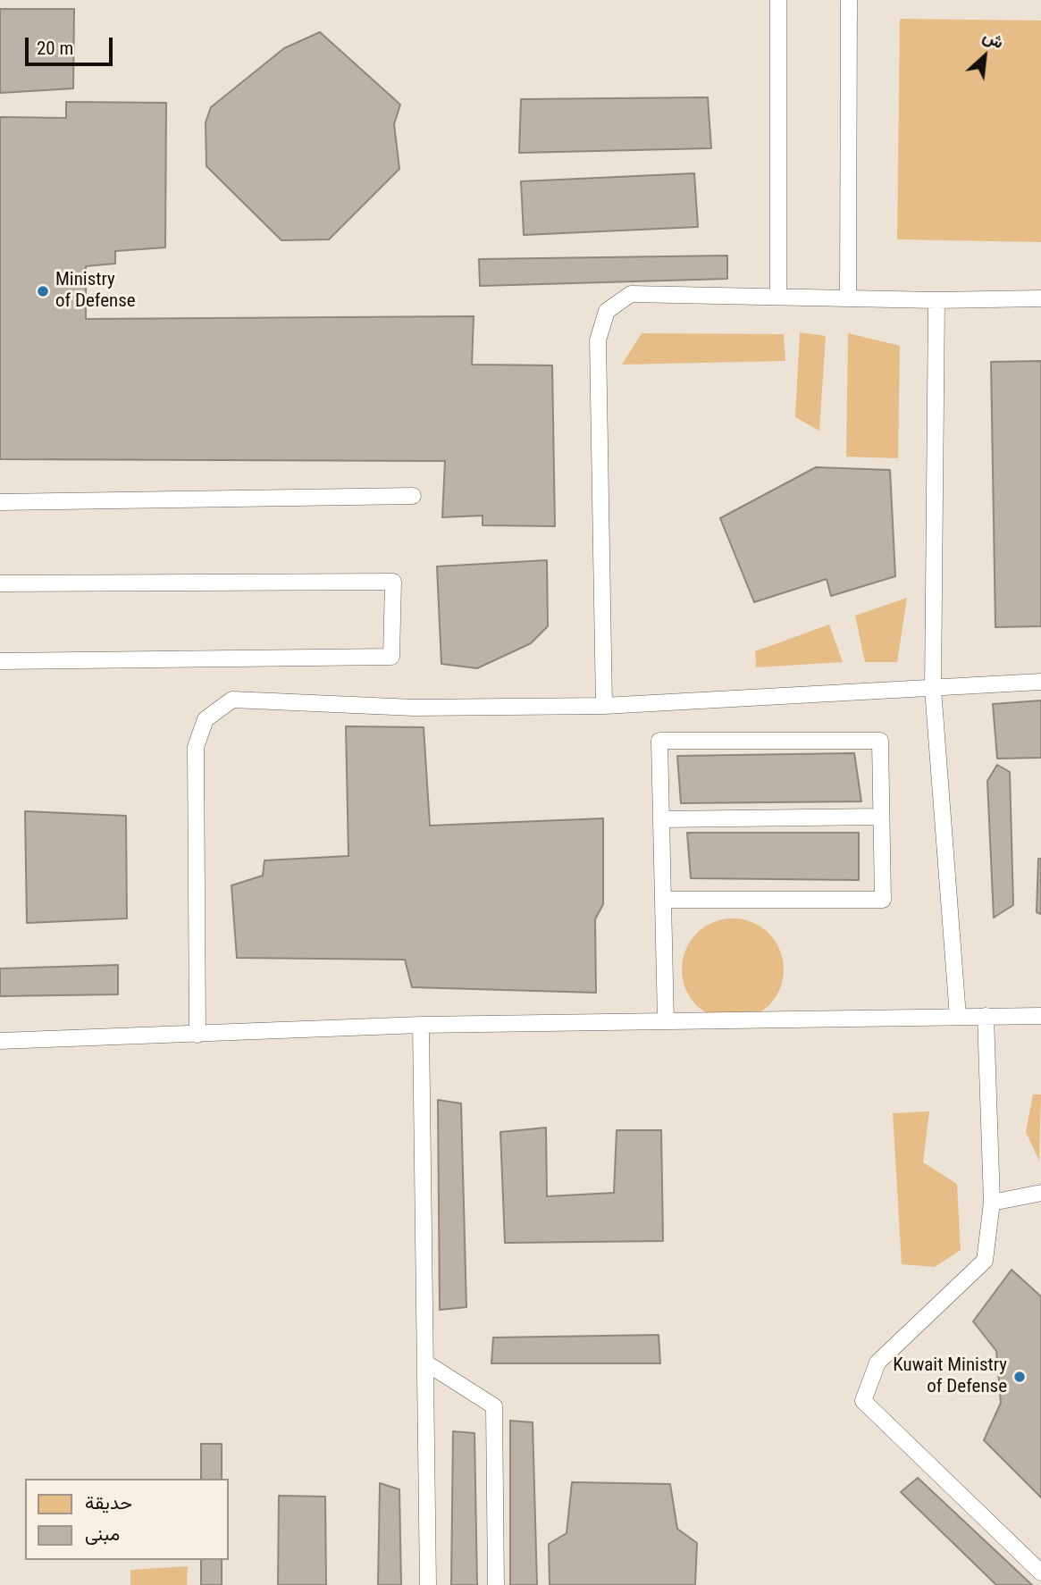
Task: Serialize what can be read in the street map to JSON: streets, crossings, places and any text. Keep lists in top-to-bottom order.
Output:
{
  "places": ["Ministry of Defense", "Kuwait Ministry of Defense"],
  "legend": ["حديقة", "مبنى"],
  "scale_bar": "20 m",
  "north": "top right"
}
